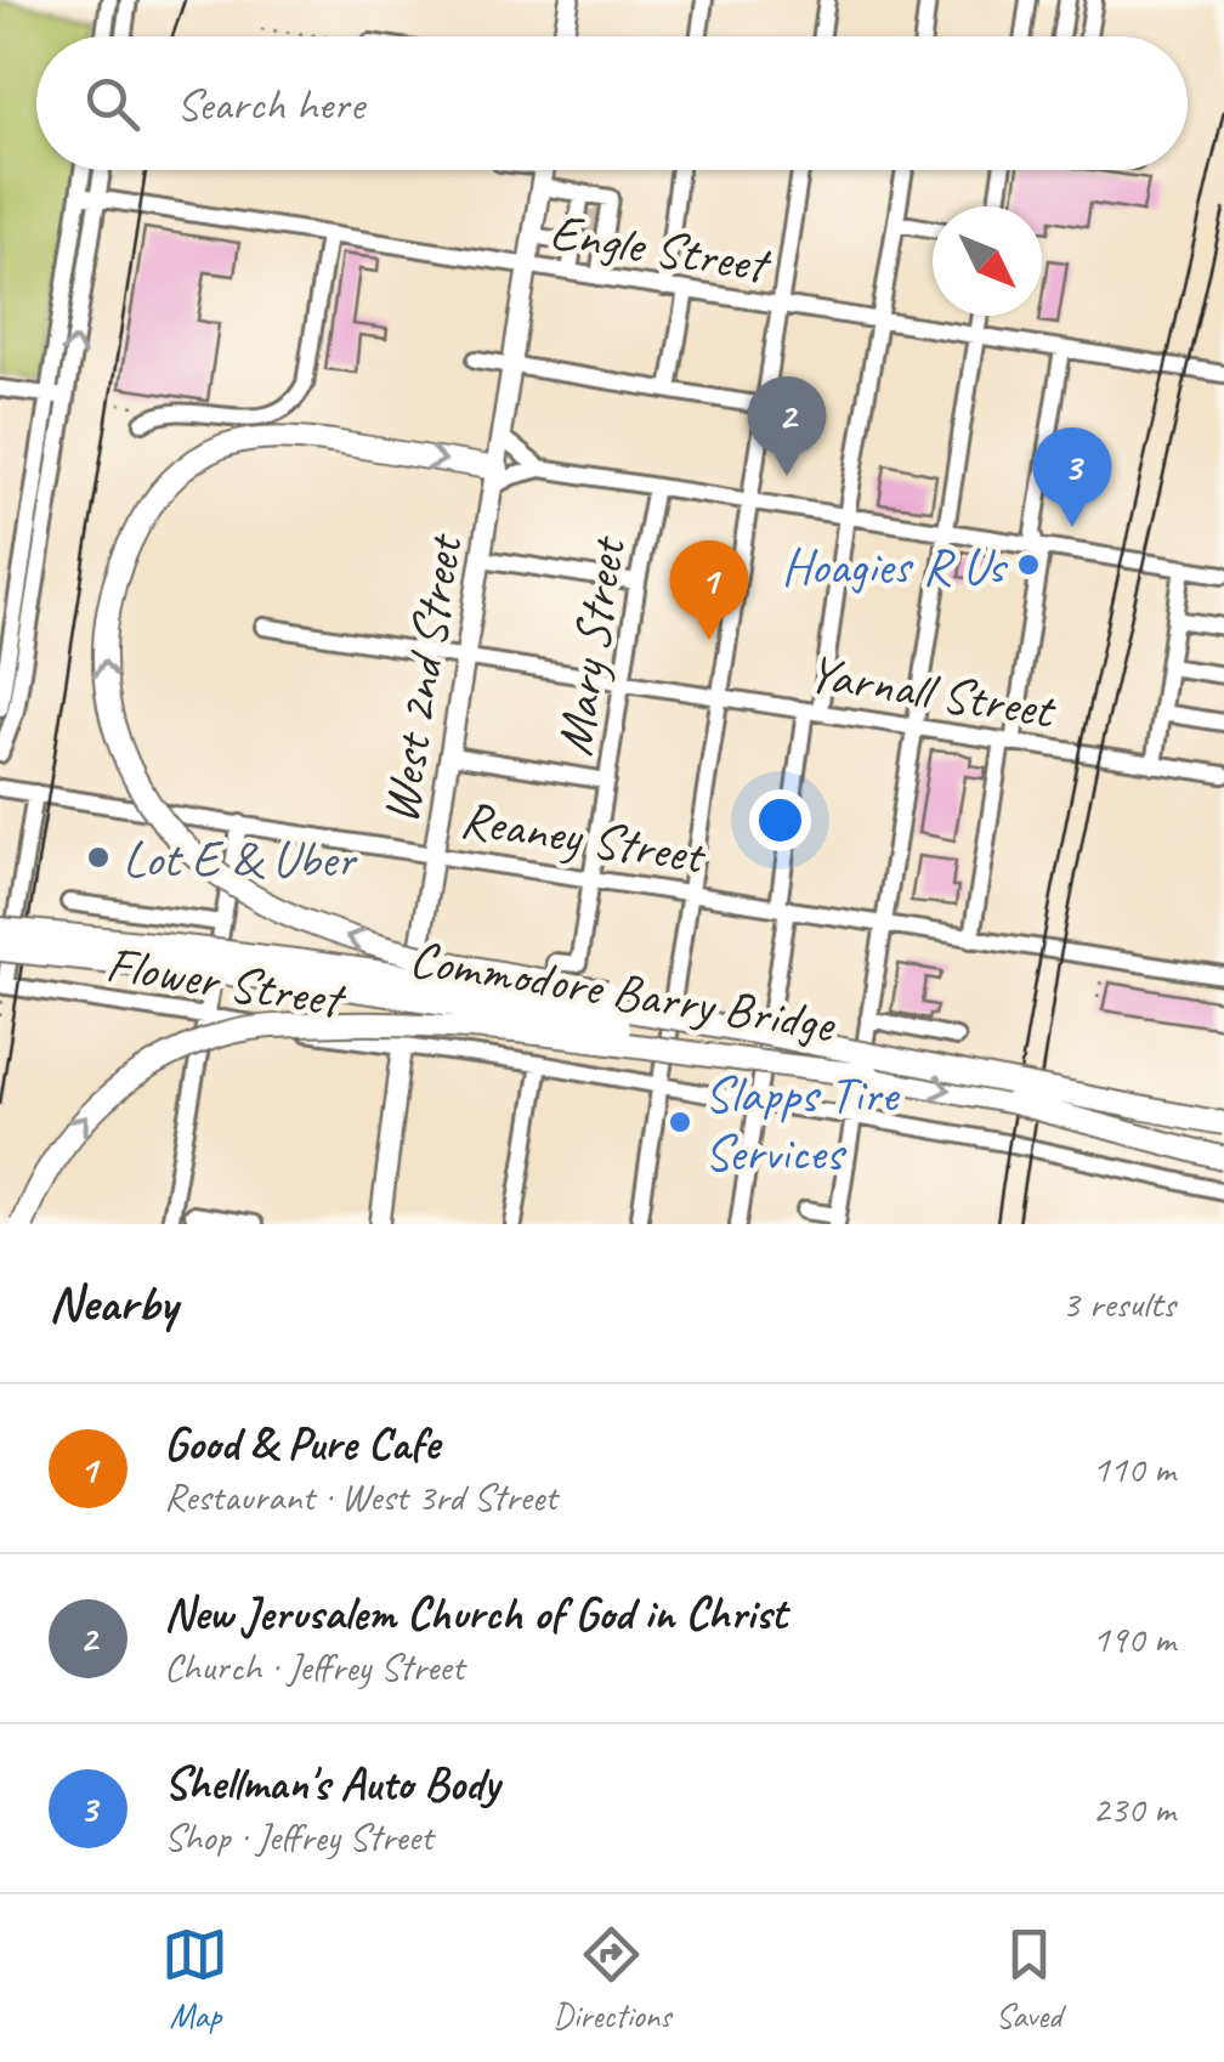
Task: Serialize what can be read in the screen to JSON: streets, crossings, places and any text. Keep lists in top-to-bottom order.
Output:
{
  "streets": {
    "highway": ["Commodore Barry Bridge"],
    "main road": ["West 2nd Street"],
    "street": [
      "Engle Street",
      "Mary Street",
      "Yarnall Street",
      "Reaney Street",
      "Flower Street"
    ]
  },
  "crossings": [
    ["Engle Street", "West 2nd Street"],
    ["Mary Street", "Yarnall Street"],
    ["Mary Street", "Reaney Street"],
    ["West 2nd Street", "Yarnall Street"],
    ["West 2nd Street", "Reaney Street"],
    ["West 2nd Street", "Flower Street"]
  ],
  "places": ["Hoagies R Us", "Lot E & Uber", "Slapps Tire Services"],
  "north": "bottom right",
  "page": {
    "search": "Search here",
    "pins": ["2", "3", "1"],
    "heading": ["Nearby", "3 results"],
    "list": [
      {
        "mark": "1",
        "name": "Good & Pure Cafe",
        "note": "Restaurant · West 3rd Street",
        "value": "110 m"
      },
      {
        "mark": "2",
        "name": "New Jerusalem Church of God in Christ",
        "note": "Church · Jeffrey Street",
        "value": "190 m"
      },
      {
        "mark": "3",
        "name": "Shellman's Auto Body",
        "note": "Shop · Jeffrey Street",
        "value": "230 m"
      }
    ],
    "nav": ["Map", "Directions", "Saved"]
  }
}
